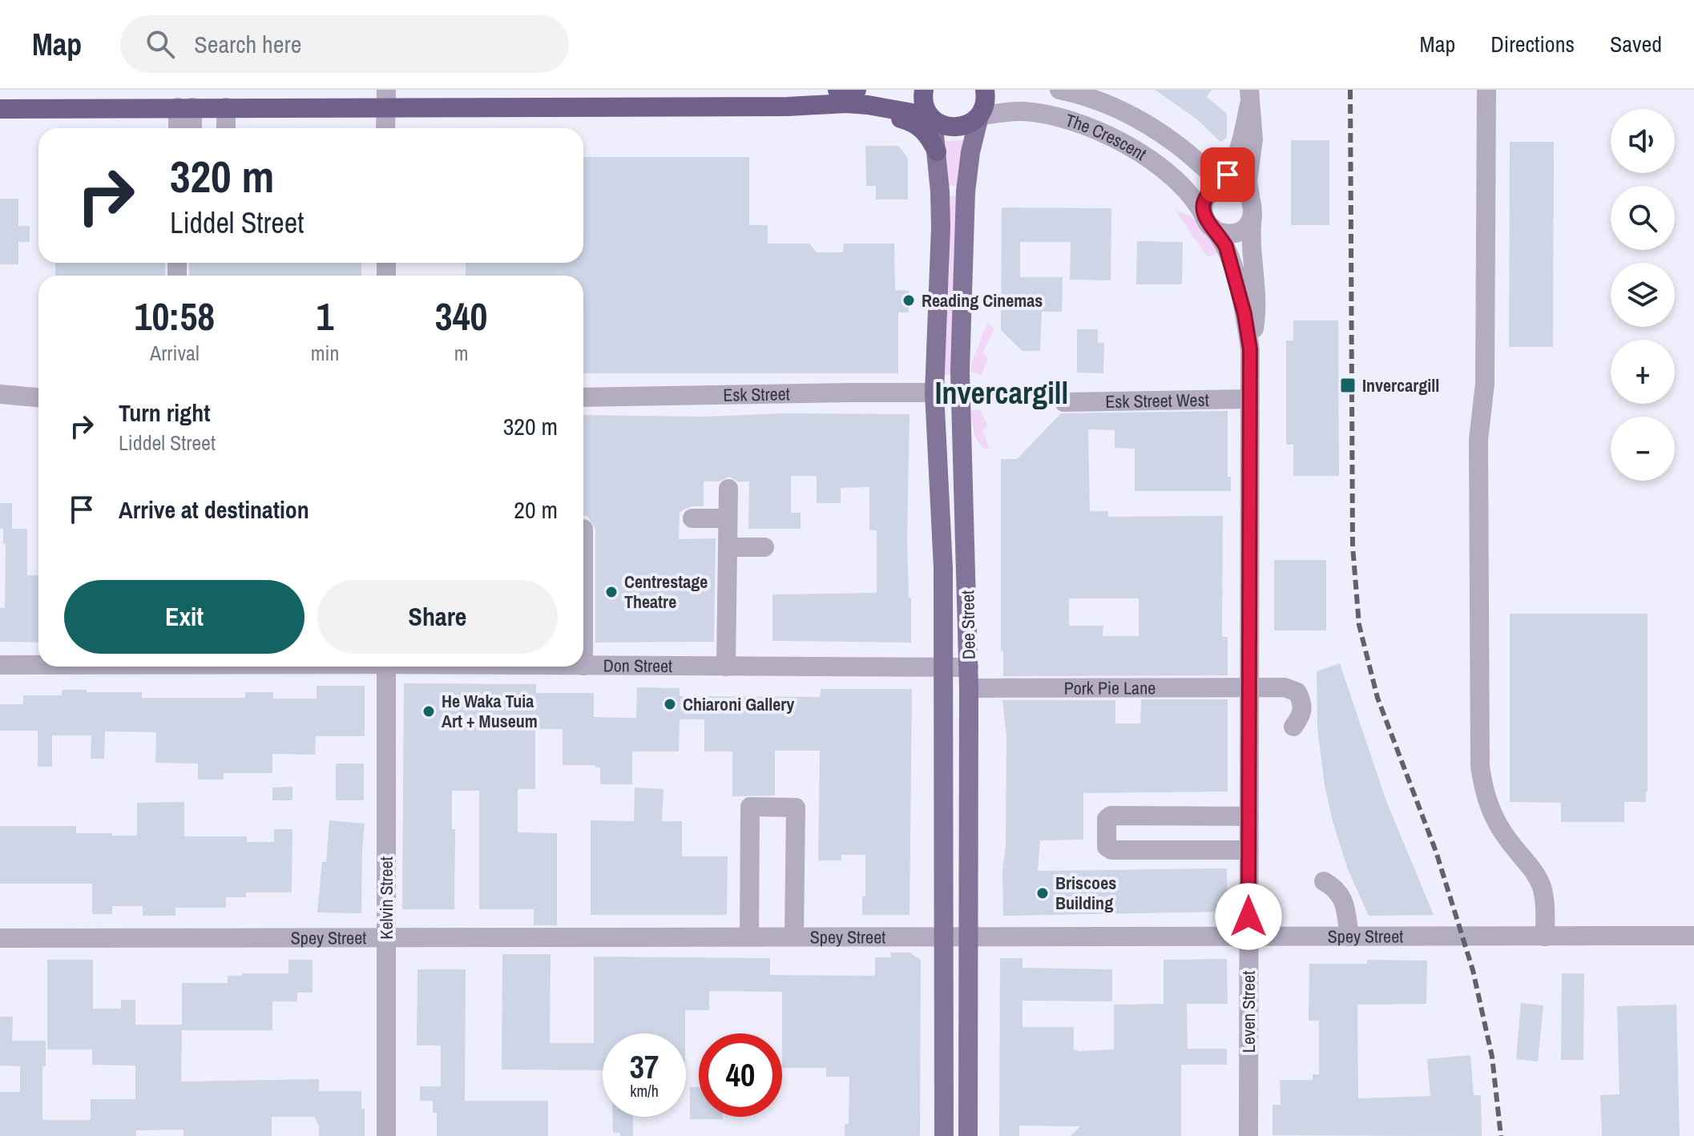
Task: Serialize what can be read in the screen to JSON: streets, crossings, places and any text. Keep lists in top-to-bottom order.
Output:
{
  "streets": {
    "main road": ["Dee Street"],
    "street": [
      "The Crescent",
      "Esk Street",
      "Esk Street West",
      "Don Street",
      "Pork Pie Lane",
      "Kelvin Street",
      "Spey Street",
      "Leven Street"
    ]
  },
  "crossings": [
    ["The Crescent", "Dee Street"],
    ["The Crescent", "Leven Street"],
    ["Esk Street", "Dee Street"],
    ["Esk Street West", "Leven Street"],
    ["Dee Street", "Don Street"],
    ["Dee Street", "Pork Pie Lane"],
    ["Dee Street", "Spey Street"],
    ["Pork Pie Lane", "Leven Street"],
    ["Kelvin Street", "Spey Street"],
    ["Spey Street", "Leven Street"]
  ],
  "districts": ["Invercargill"],
  "places": {
    "other": [
      "Reading Cinemas",
      "Centrestage Theatre",
      "Chiaroni Gallery",
      "He Waka Tuia Art + Museum",
      "Briscoes Building"
    ],
    "transit": ["Invercargill"]
  },
  "page": {
    "header": "Map",
    "search": "Search here",
    "nav": ["Map", "Directions", "Saved"],
    "map_buttons": ["+", "−"],
    "turn": ["320 m", "Liddel Street"],
    "eta": [
      "10:58",
      "Arrival",
      "1",
      "min",
      "340",
      "m"
    ],
    "list": [
      {
        "name": "Turn right",
        "note": "Liddel Street",
        "value": "320 m"
      },
      {
        "name": "Arrive at destination",
        "value": "20 m"
      }
    ],
    "buttons": ["Exit", "Share"],
    "speed": "37 km/h",
    "limit": "40"
  }
}
